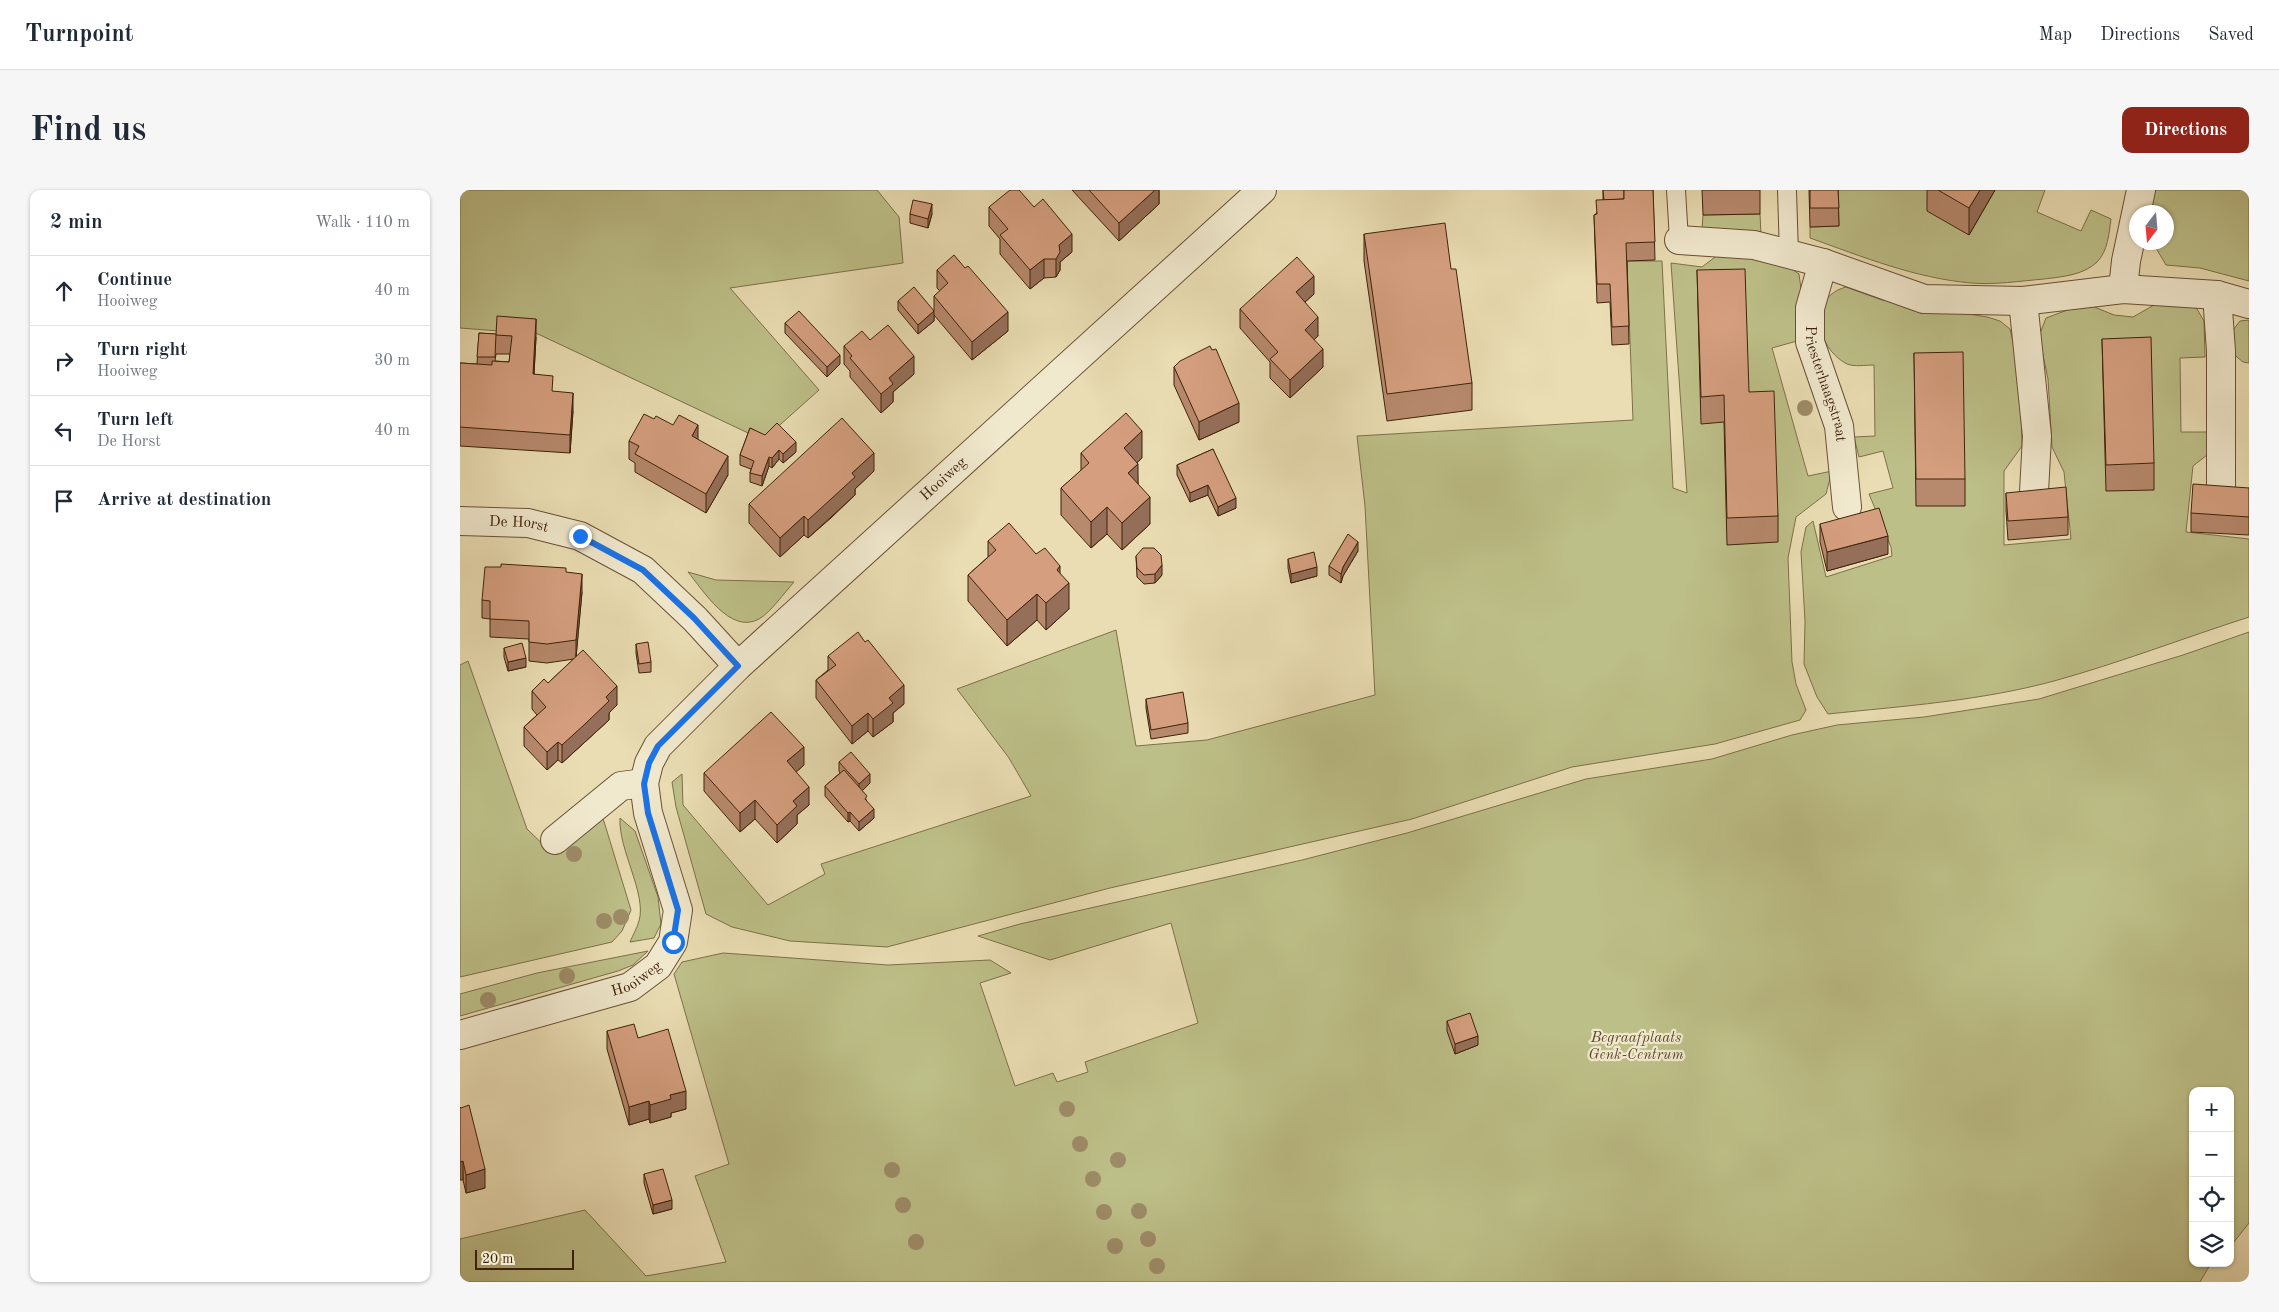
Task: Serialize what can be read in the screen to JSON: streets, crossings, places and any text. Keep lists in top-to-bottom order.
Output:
{
  "streets": {
    "street": ["Priesterhaagstraat", "Hooiweg", "De Horst"]
  },
  "crossings": [
    ["Hooiweg", "De Horst"]
  ],
  "parks": ["Begraafplaats Genk-Centrum"],
  "scale_bar": "20 m",
  "north": "bottom",
  "page": {
    "header": "Turnpoint",
    "nav": ["Map", "Directions", "Saved"],
    "buttons": "Directions",
    "title": "Find us",
    "heading": ["2 min", "Walk · 110 m"],
    "list": [
      ["Continue", "Hooiweg", "40 m"],
      ["Turn right", "Hooiweg", "30 m"],
      ["Turn left", "De Horst", "40 m"],
      "Arrive at destination"
    ],
    "map_buttons": ["+", "−"],
    "scale": "20 m"
  }
}
